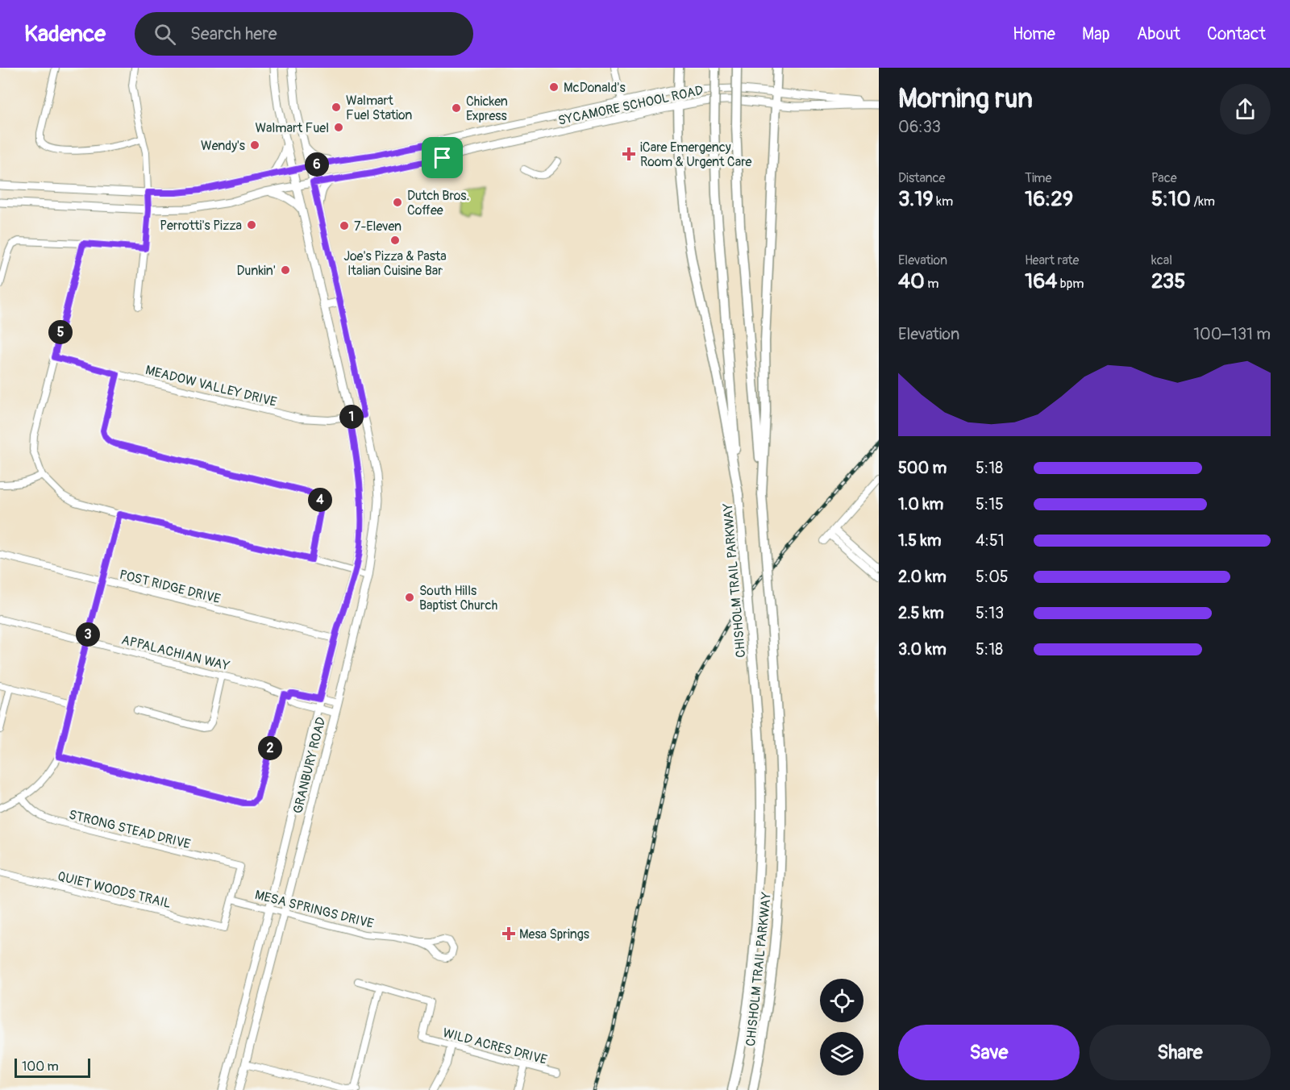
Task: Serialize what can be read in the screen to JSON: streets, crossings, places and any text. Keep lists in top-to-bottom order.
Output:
{
  "streets": {
    "highway": ["CHISHOLM TRAIL PARKWAY"],
    "main road": ["SYCAMORE SCHOOL ROAD", "GRANBURY ROAD"],
    "street": [
      "MEADOW VALLEY DRIVE",
      "POST RIDGE DRIVE",
      "APPALACHIAN WAY",
      "STRONG STEAD DRIVE",
      "QUIET WOODS TRAIL",
      "MESA SPRINGS DRIVE",
      "WILD ACRES DRIVE"
    ]
  },
  "crossings": [
    ["SYCAMORE SCHOOL ROAD", "GRANBURY ROAD"],
    ["MEADOW VALLEY DRIVE", "GRANBURY ROAD"],
    ["POST RIDGE DRIVE", "GRANBURY ROAD"],
    ["APPALACHIAN WAY", "GRANBURY ROAD"],
    ["GRANBURY ROAD", "MESA SPRINGS DRIVE"],
    ["STRONG STEAD DRIVE", "QUIET WOODS TRAIL"],
    ["STRONG STEAD DRIVE", "MESA SPRINGS DRIVE"],
    ["QUIET WOODS TRAIL", "MESA SPRINGS DRIVE"]
  ],
  "places": {
    "other": [
      "McDonald's",
      "Walmart Fuel Station",
      "Chicken Express",
      "Walmart Fuel",
      "Wendy's",
      "Dutch Bros. Coffee",
      "Perrotti's Pizza",
      "7-Eleven",
      "Joe's Pizza & Pasta Italian Cuisine Bar",
      "Dunkin'",
      "South Hills Baptist Church"
    ],
    "health": ["iCare Emergency Room & Urgent Care", "Mesa Springs"]
  },
  "scale_bar": "100 m",
  "page": {
    "header": "Kadence",
    "search": "Search here",
    "nav": [
      "Home",
      "Map",
      "About",
      "Contact"
    ],
    "heading": ["Morning run", "06:33"],
    "stats": [
      ["Distance", "3.19 km"],
      ["Time", "16:29"],
      ["Pace", "5:10 /km"],
      ["Elevation", "40 m"],
      ["Heart rate", "164 bpm"],
      ["kcal", "235"]
    ],
    "pins": [
      "6",
      "5",
      "1",
      "4",
      "3",
      "2"
    ],
    "chart": ["Elevation", "100–131 m"],
    "list": [
      {
        "name": "500 m",
        "note": "5:18"
      },
      {
        "name": "1.0 km",
        "note": "5:15"
      },
      {
        "name": "1.5 km",
        "note": "4:51"
      },
      {
        "name": "2.0 km",
        "note": "5:05"
      },
      {
        "name": "2.5 km",
        "note": "5:13"
      },
      {
        "name": "3.0 km",
        "note": "5:18"
      }
    ],
    "buttons": ["Save", "Share"],
    "scale": "100 m"
  }
}
